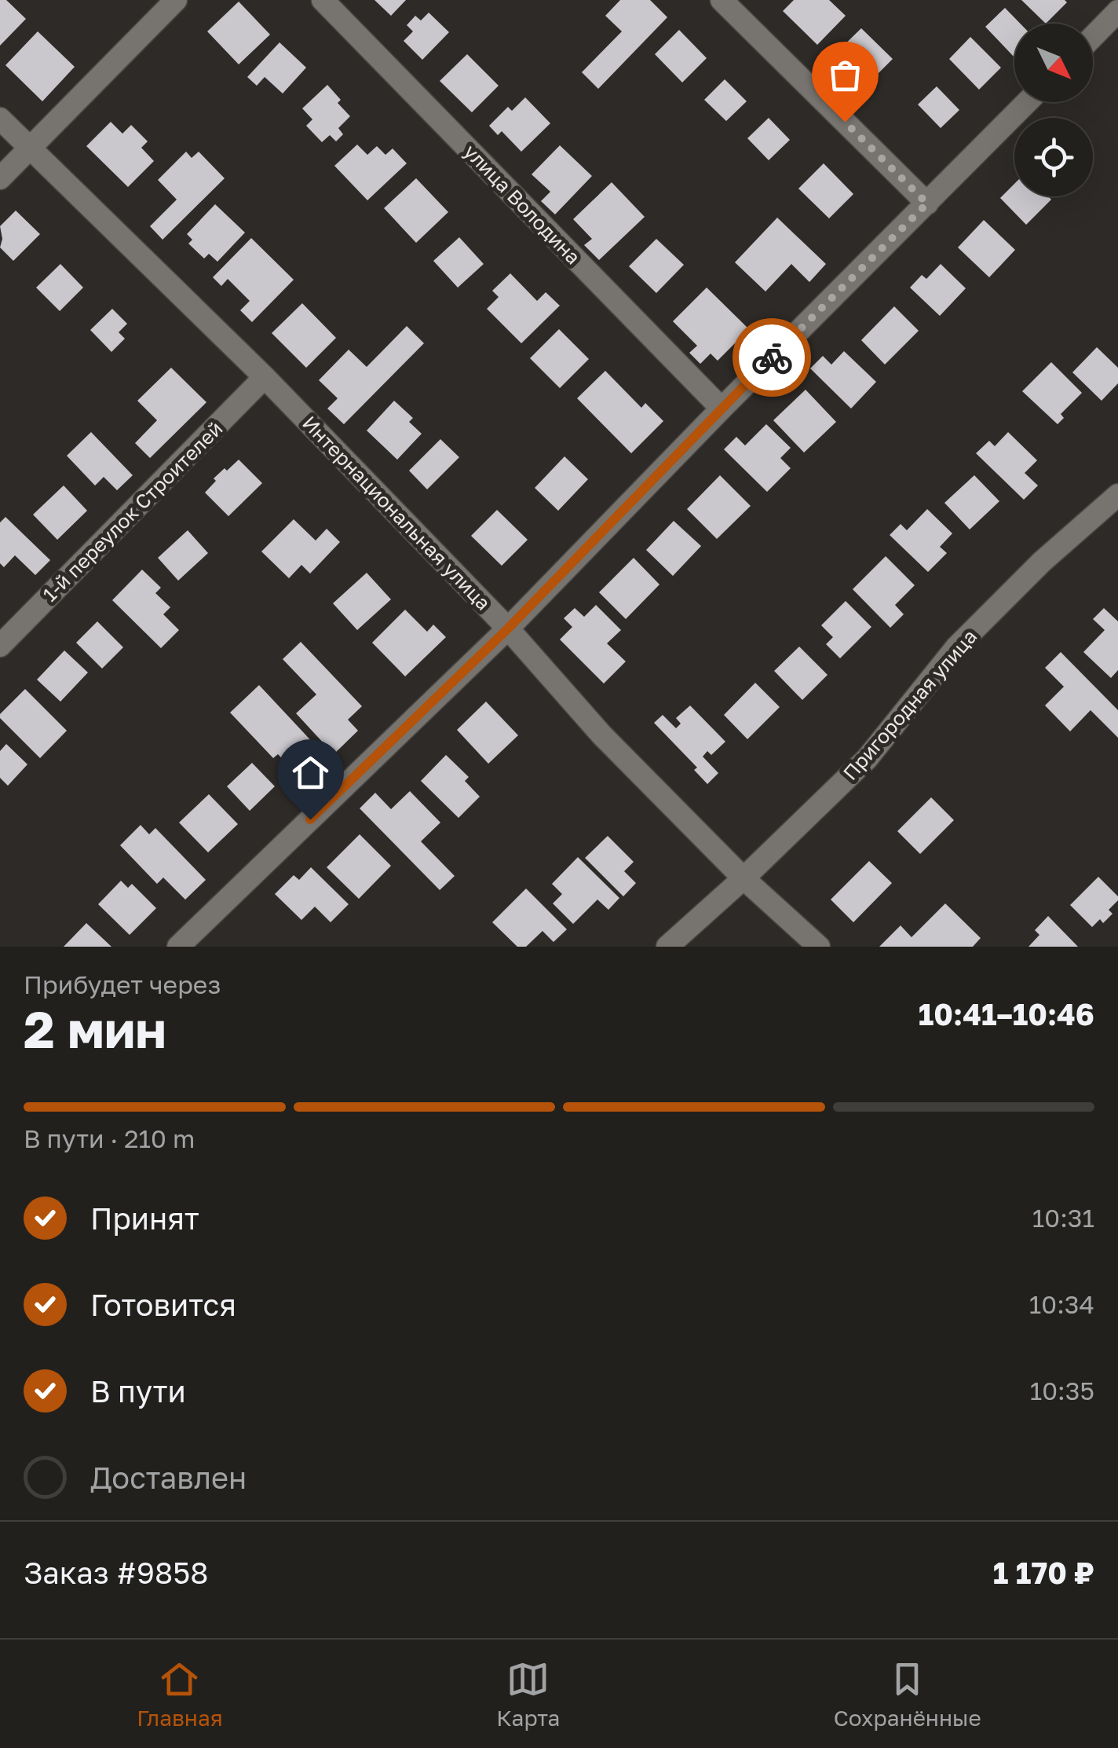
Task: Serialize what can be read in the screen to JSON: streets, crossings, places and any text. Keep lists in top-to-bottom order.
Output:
{
  "streets": {
    "street": [
      "улица Володина",
      "1-й переулок Строителей",
      "Интернациональная улица",
      "Пригородная улица"
    ]
  },
  "crossings": [
    ["1-й переулок Строителей", "Интернациональная улица"],
    ["Интернациональная улица", "Пригородная улица"]
  ],
  "north": "bottom right",
  "page": {
    "heading": ["2 мин", "Прибудет через", "10:41–10:46"],
    "panel": ["Заказ #9858", "1 170 ₽"],
    "bar": "В пути · 210 m",
    "list": [
      ["Принят", "10:31"],
      ["Готовится", "10:34"],
      ["В пути", "10:35"],
      "Доставлен"
    ],
    "tabs": ["Главная", "Карта", "Сохранённые"]
  }
}
